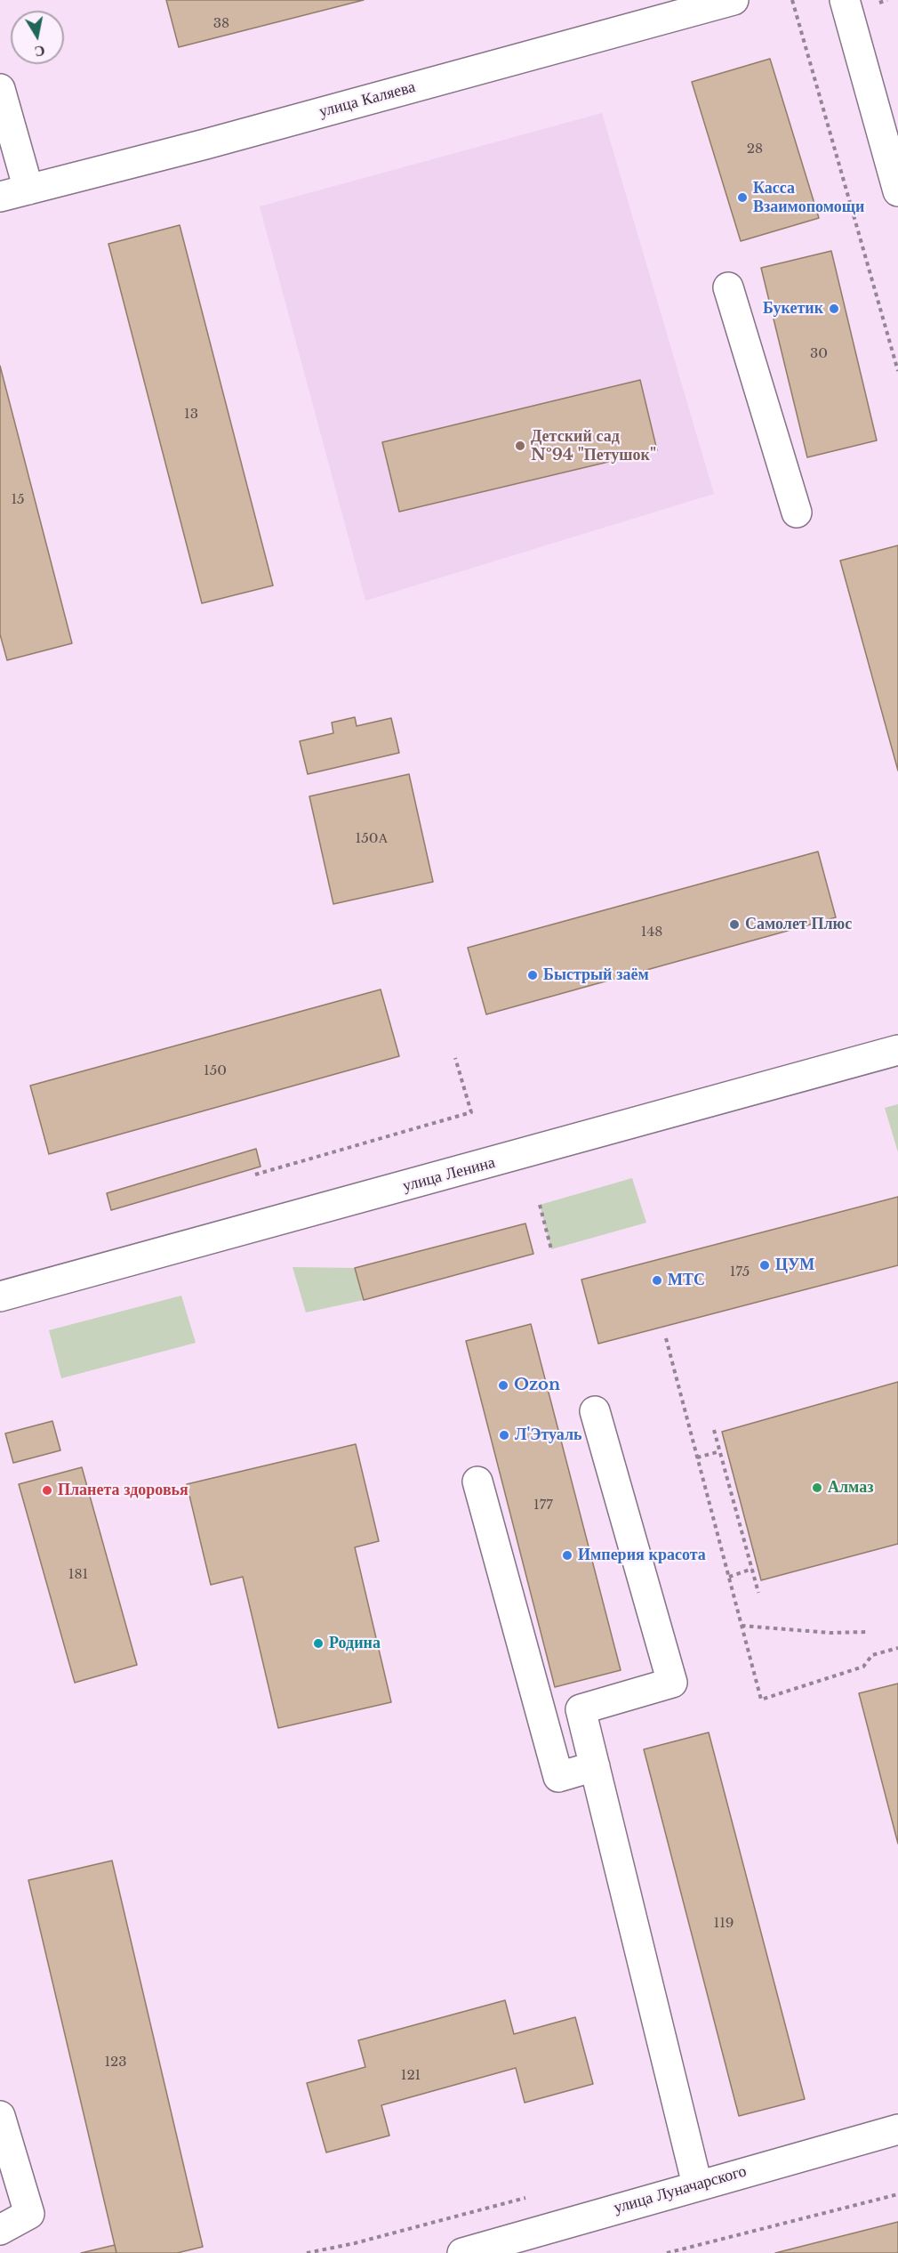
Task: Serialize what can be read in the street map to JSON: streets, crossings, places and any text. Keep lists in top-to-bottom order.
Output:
{
  "streets": {
    "street": ["улица Каляева", "улица Ленина", "улица Луначарского"]
  },
  "places": [
    "Касса Взаимопомощи",
    "Букетик",
    "Детский сад №94 \"Петушок\"",
    "Самолет Плюс",
    "Быстрый заём",
    "ЦУМ",
    "МТС",
    "Ozon",
    "Л'Этуаль",
    "Алмаз",
    "Планета здоровья",
    "Империя красота",
    "Родина"
  ],
  "house_numbers": [
    "38",
    "28",
    "30",
    "13",
    "15",
    "150А",
    "148",
    "150",
    "175",
    "177",
    "181",
    "119",
    "123",
    "121"
  ],
  "north": "bottom"
}
